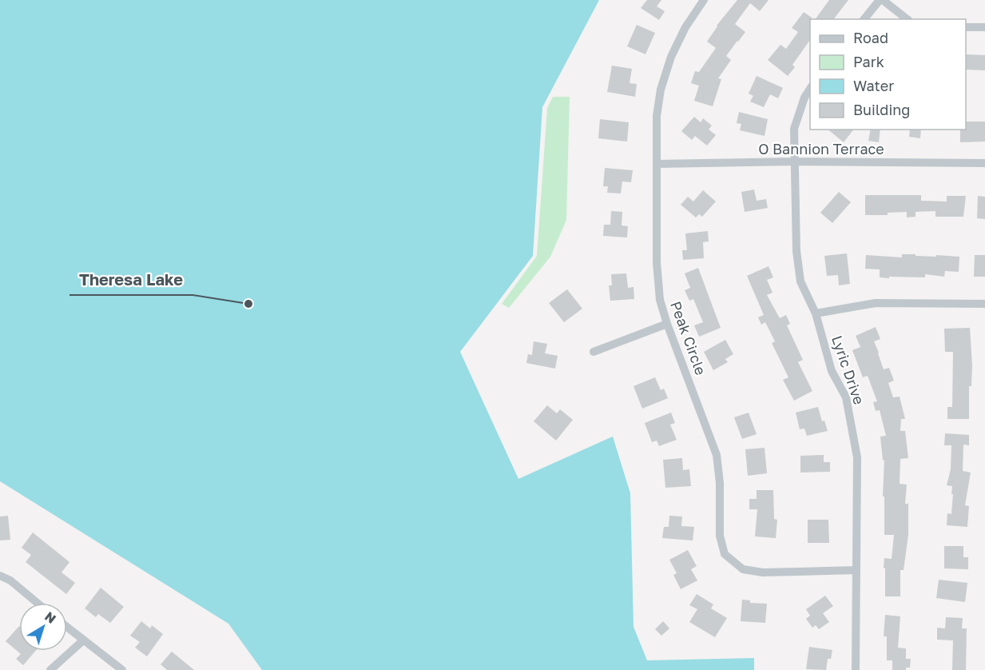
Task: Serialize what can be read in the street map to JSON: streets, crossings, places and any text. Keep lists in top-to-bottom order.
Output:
{
  "streets": {
    "street": ["O Bannion Terrace", "Peak Circle", "Lyric Drive"]
  },
  "crossings": [
    ["O Bannion Terrace", "Peak Circle"],
    ["O Bannion Terrace", "Lyric Drive"],
    ["Peak Circle", "Lyric Drive"]
  ],
  "places": ["Theresa Lake"],
  "legend": [
    "Road",
    "Park",
    "Water",
    "Building"
  ],
  "north": "top right"
}
